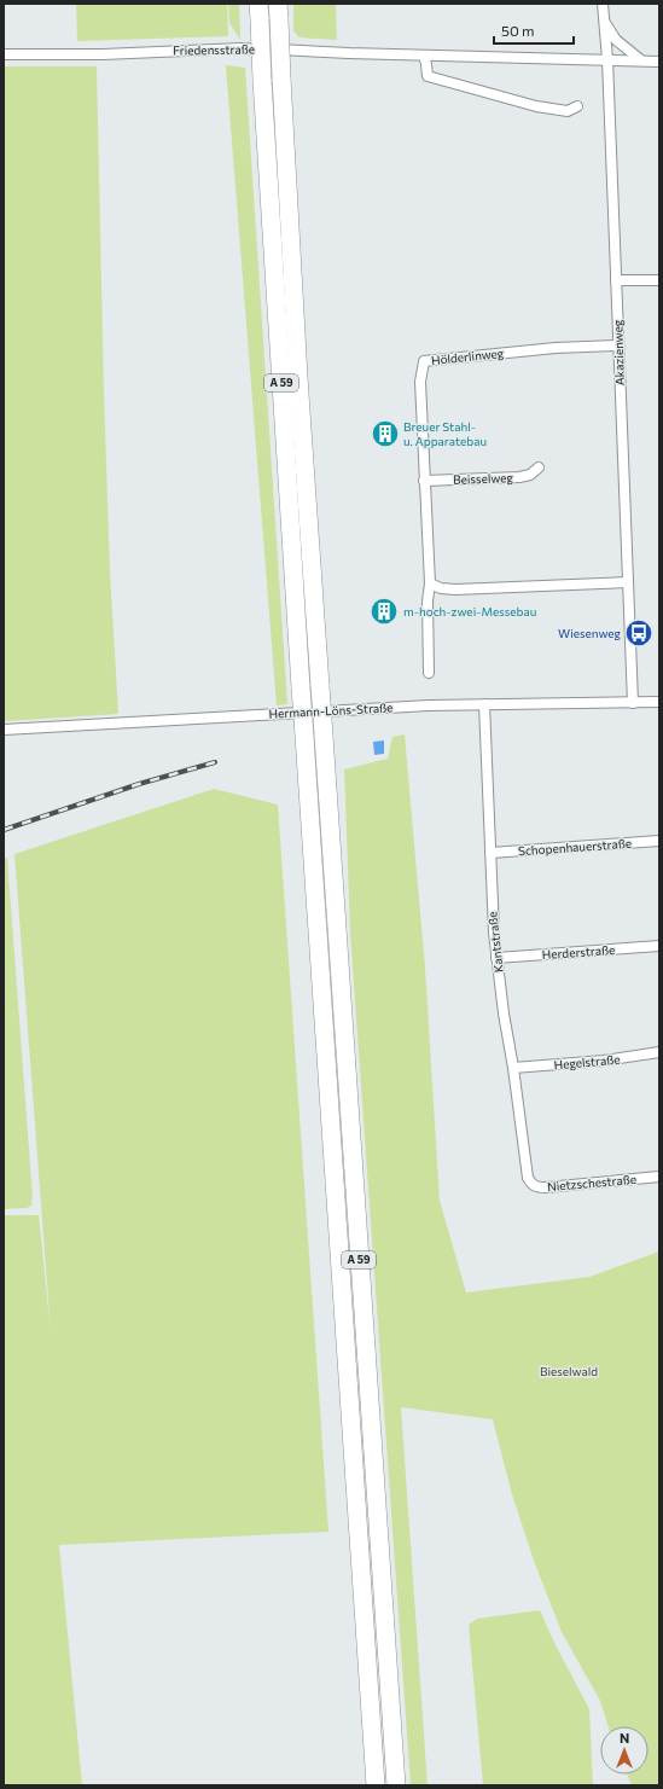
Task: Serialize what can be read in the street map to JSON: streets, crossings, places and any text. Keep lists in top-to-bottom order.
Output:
{
  "streets": {
    "highway": ["A 59"],
    "street": [
      "Friedensstraße",
      "Akazienweg",
      "Hölderlinweg",
      "Beisselweg",
      "Hermann-Löns-Straße",
      "Schopenhauerstraße",
      "Kantstraße",
      "Herderstraße",
      "Hegelstraße",
      "Nietzschestraße"
    ]
  },
  "crossings": [
    ["Friedensstraße", "Akazienweg"],
    ["Akazienweg", "Hölderlinweg"],
    ["Akazienweg", "Hermann-Löns-Straße"],
    ["Hölderlinweg", "Beisselweg"],
    ["Hermann-Löns-Straße", "Kantstraße"],
    ["Schopenhauerstraße", "Kantstraße"],
    ["Kantstraße", "Herderstraße"],
    ["Kantstraße", "Hegelstraße"],
    ["Kantstraße", "Nietzschestraße"]
  ],
  "parks": ["Bieselwald"],
  "places": {
    "building": ["Breuer Stahl- u. Apparatebau", "m-hoch-zwei-Messebau"],
    "bus stop": ["Wiesenweg"]
  },
  "scale_bar": "50 m",
  "north": "top"
}
